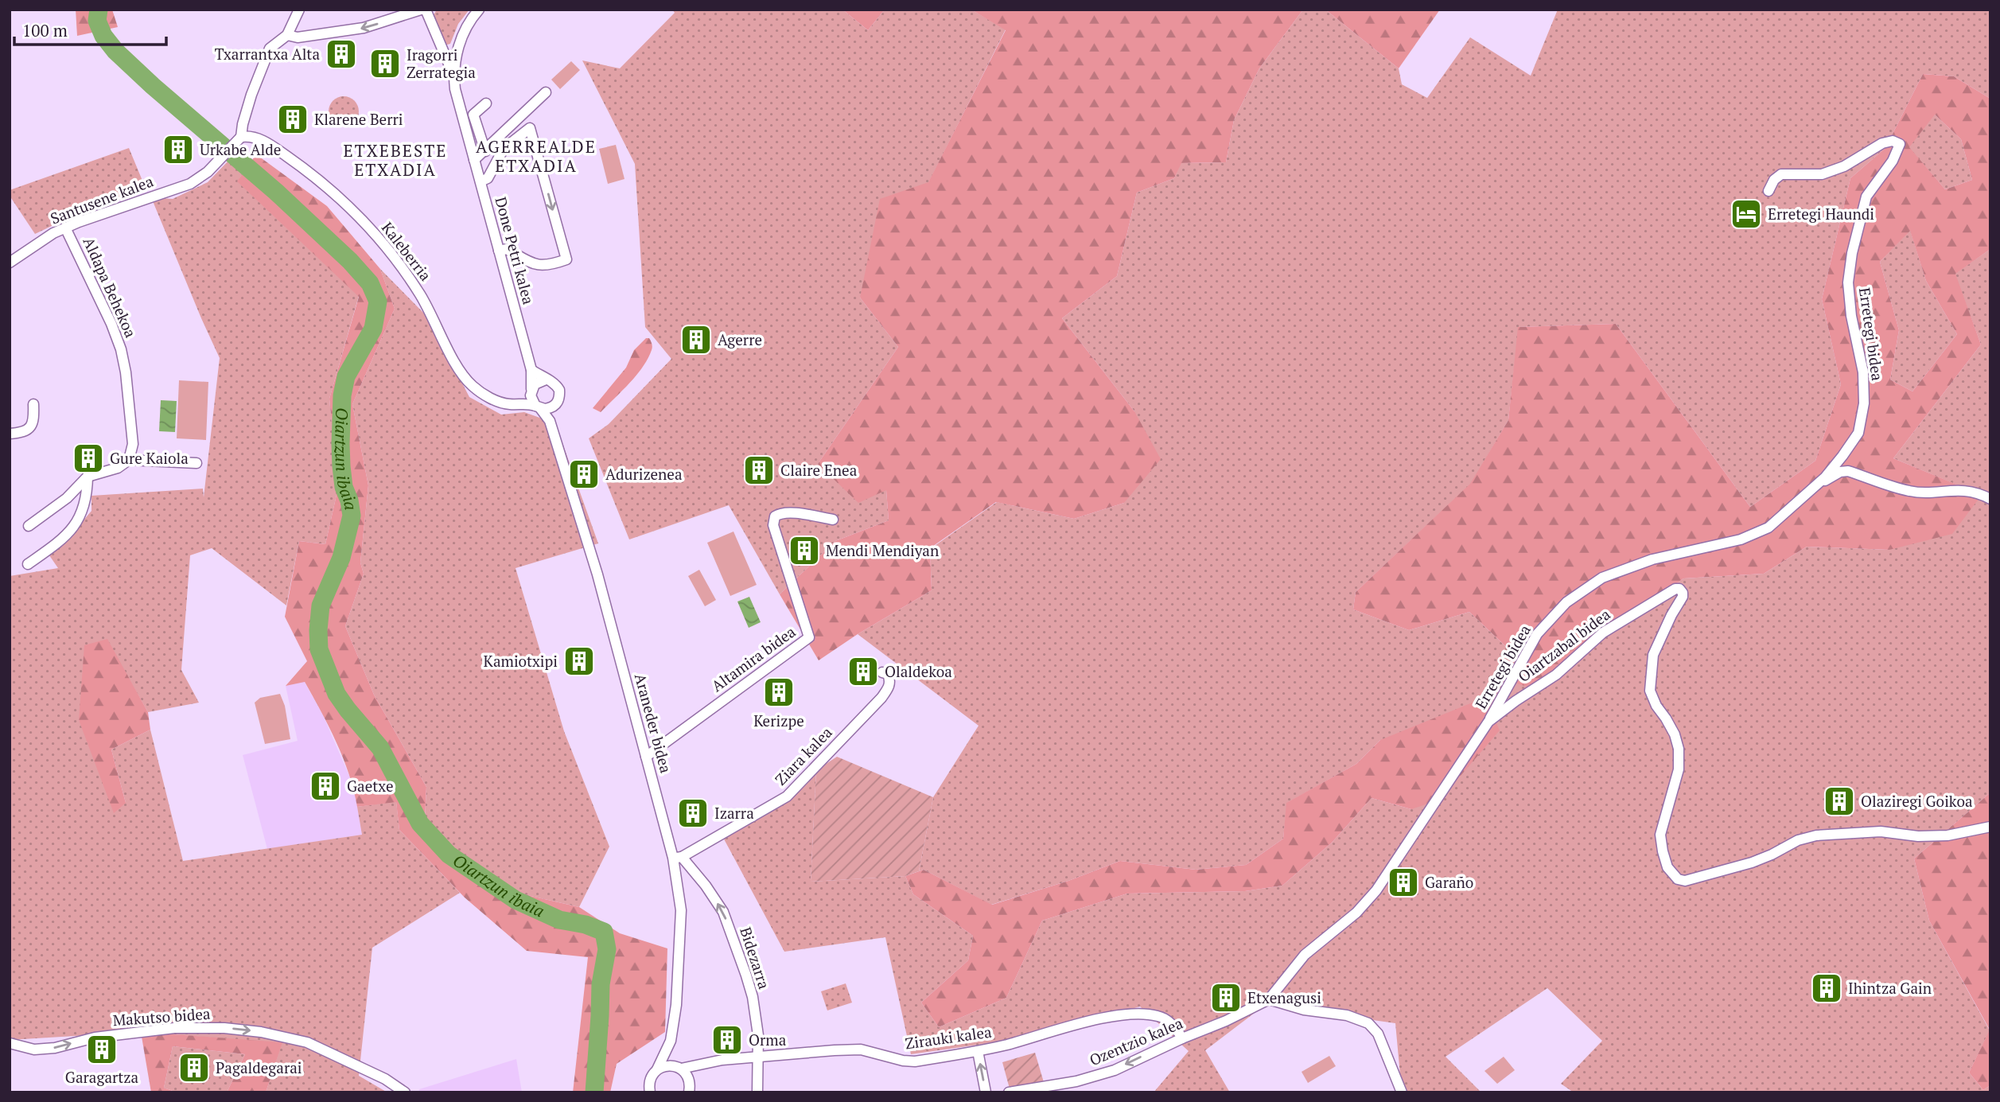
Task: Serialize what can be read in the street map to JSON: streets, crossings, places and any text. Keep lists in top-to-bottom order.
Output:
{
  "streets": {
    "street": [
      "Santusene kalea",
      "Done Petri kalea",
      "Kaleberria",
      "Aldapa Behekoa",
      "Erretegi bidea",
      "Oiartzabal bidea",
      "Altamira bidea",
      "Araneder bidea",
      "Ziara kalea",
      "Bidezarra",
      "Makutso bidea",
      "Zirauki kalea",
      "Ozentzio kalea"
    ]
  },
  "crossings": [
    ["Santusene kalea", "Kaleberria"],
    ["Santusene kalea", "Aldapa Behekoa"],
    ["Done Petri kalea", "Kaleberria"],
    ["Done Petri kalea", "Araneder bidea"],
    ["Kaleberria", "Araneder bidea"],
    ["Erretegi bidea", "Oiartzabal bidea"],
    ["Oiartzabal bidea", "Ozentzio kalea"],
    ["Altamira bidea", "Araneder bidea"],
    ["Araneder bidea", "Ziara kalea"],
    ["Araneder bidea", "Bidezarra"],
    ["Araneder bidea", "Zirauki kalea"],
    ["Ziara kalea", "Bidezarra"],
    ["Bidezarra", "Zirauki kalea"],
    ["Zirauki kalea", "Ozentzio kalea"]
  ],
  "one_way": ["Bidezarra", "Makutso bidea", "Ozentzio kalea"],
  "districts": ["AGERREALDE ETXADIA", "ETXEBESTE ETXADIA"],
  "water": ["Oiartzun ibaia"],
  "places": {
    "building": [
      "Txarrantxa Alta",
      "Iragorri Zerrategia",
      "Klarene Berri",
      "Urkabe Alde",
      "Agerre",
      "Gure Kaiola",
      "Claire Enea",
      "Adurizenea",
      "Mendi Mendiyan",
      "Kamiotxipi",
      "Olaldekoa",
      "Kerizpe",
      "Gaetxe",
      "Olaziregi Goikoa",
      "Izarra",
      "Garaño",
      "Ihintza Gain",
      "Etxenagusi",
      "Orma",
      "Garagartza",
      "Pagaldegarai"
    ],
    "hotel": ["Erretegi Haundi"]
  },
  "scale_bar": "100 m"
}
